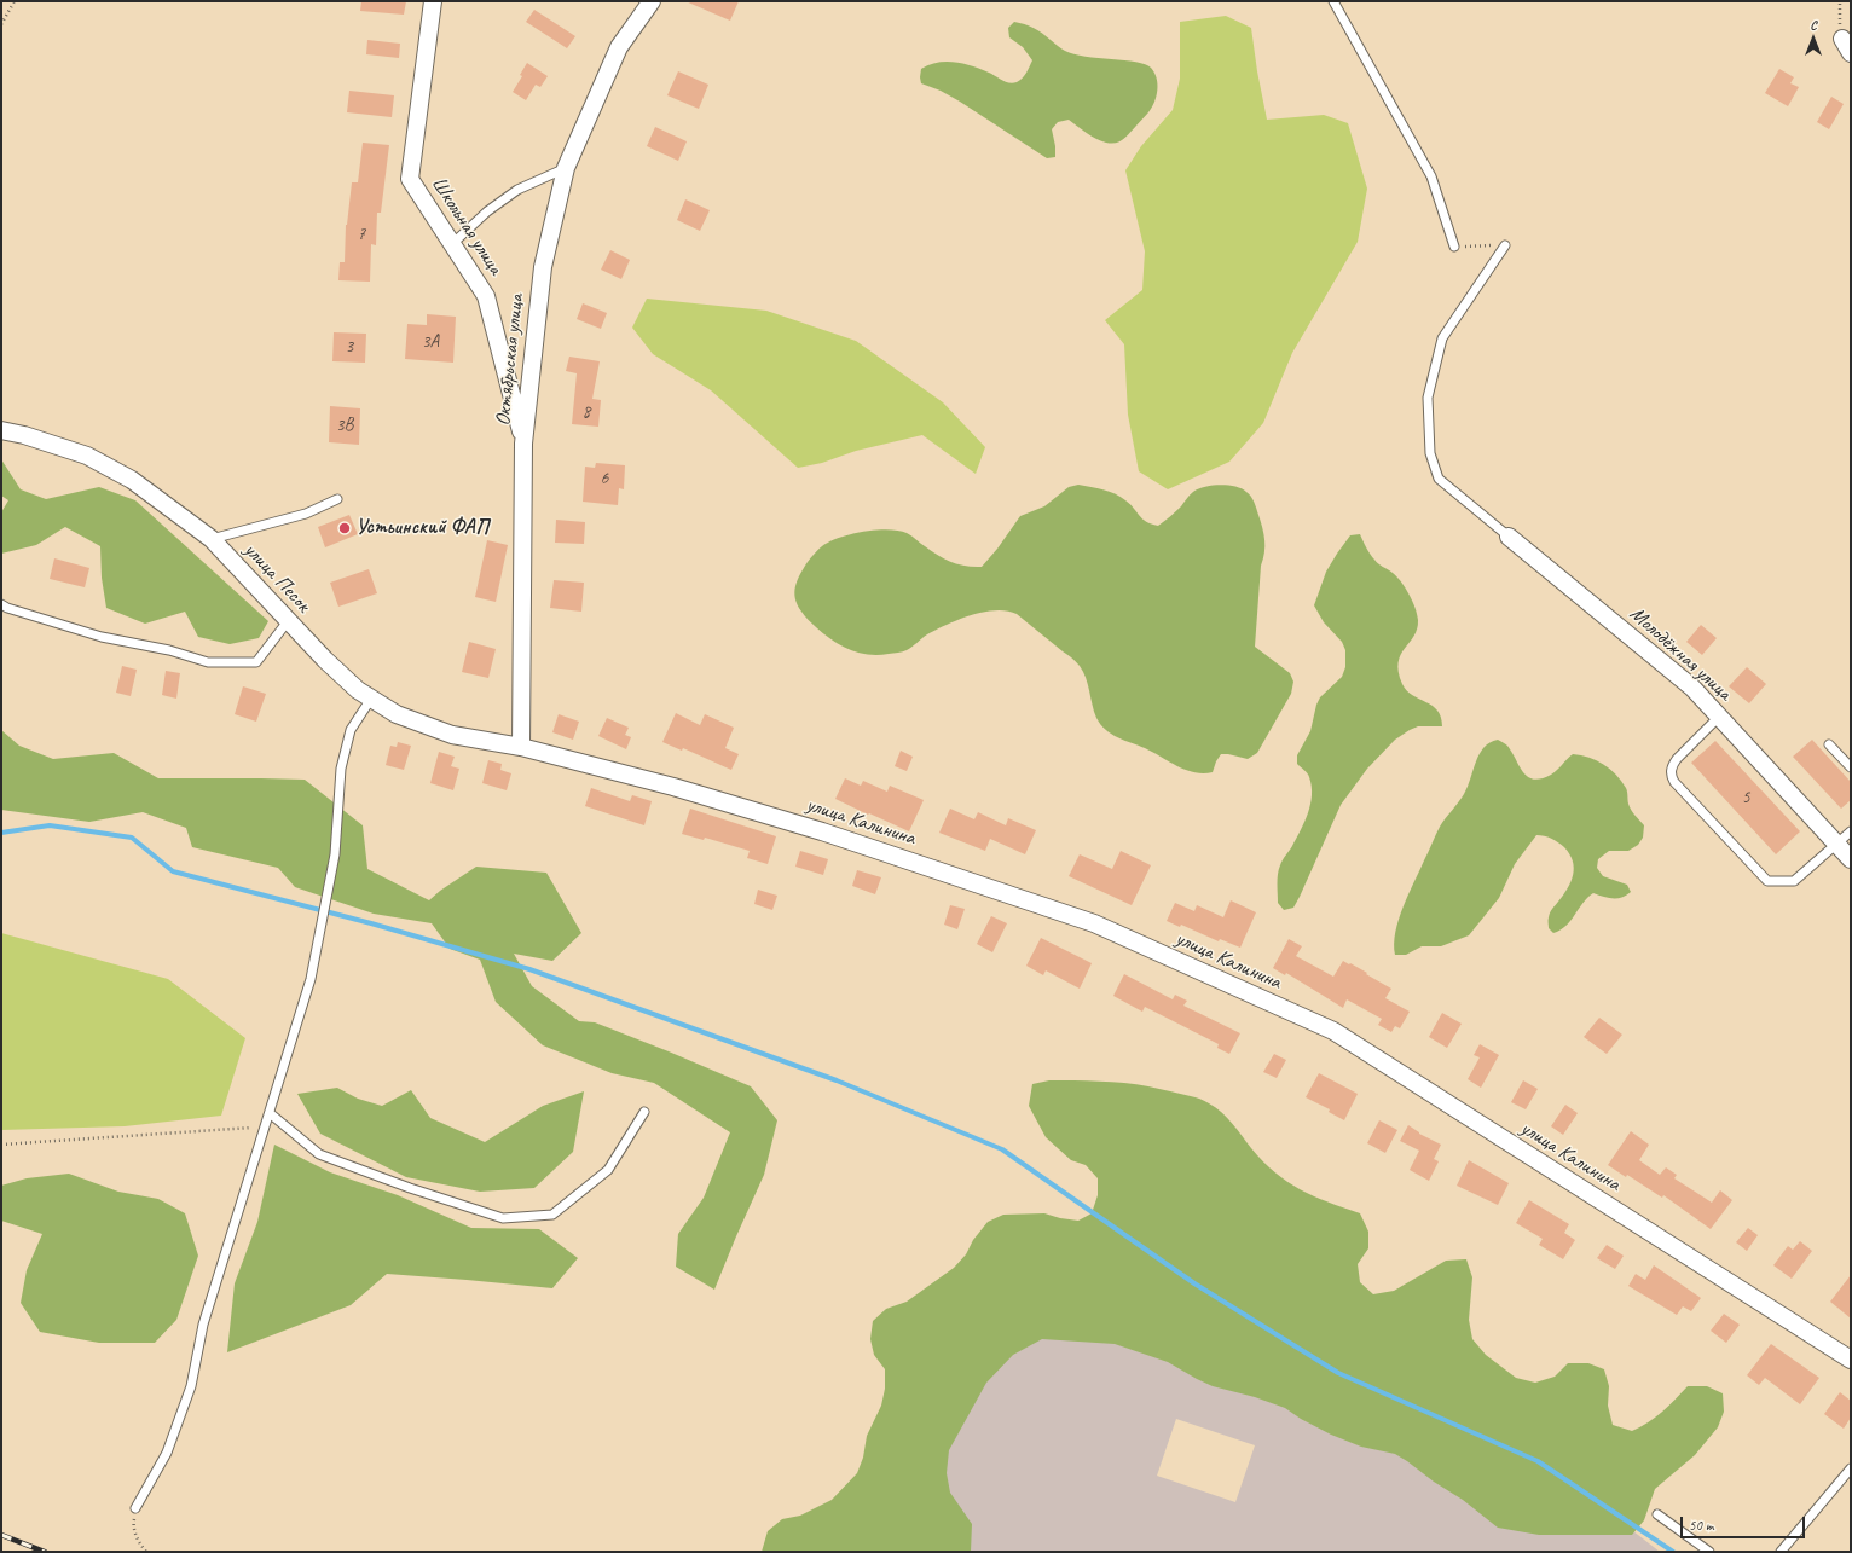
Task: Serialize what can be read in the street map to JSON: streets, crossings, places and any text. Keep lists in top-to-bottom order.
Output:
{
  "streets": {
    "street": [
      "Школьная улица",
      "Октябрьская улица",
      "улица Песок",
      "Молодёжная улица",
      "улица Калинина"
    ]
  },
  "crossings": [
    ["Школьная улица", "Октябрьская улица"],
    ["Октябрьская улица", "улица Песок"],
    ["Октябрьская улица", "улица Калинина"],
    ["улица Песок", "улица Калинина"]
  ],
  "places": ["Устьинский ФАП"],
  "house_numbers": [
    "7",
    "3А",
    "3",
    "8",
    "3В",
    "6",
    "5"
  ],
  "scale_bar": "50 m",
  "north": "top"
}
